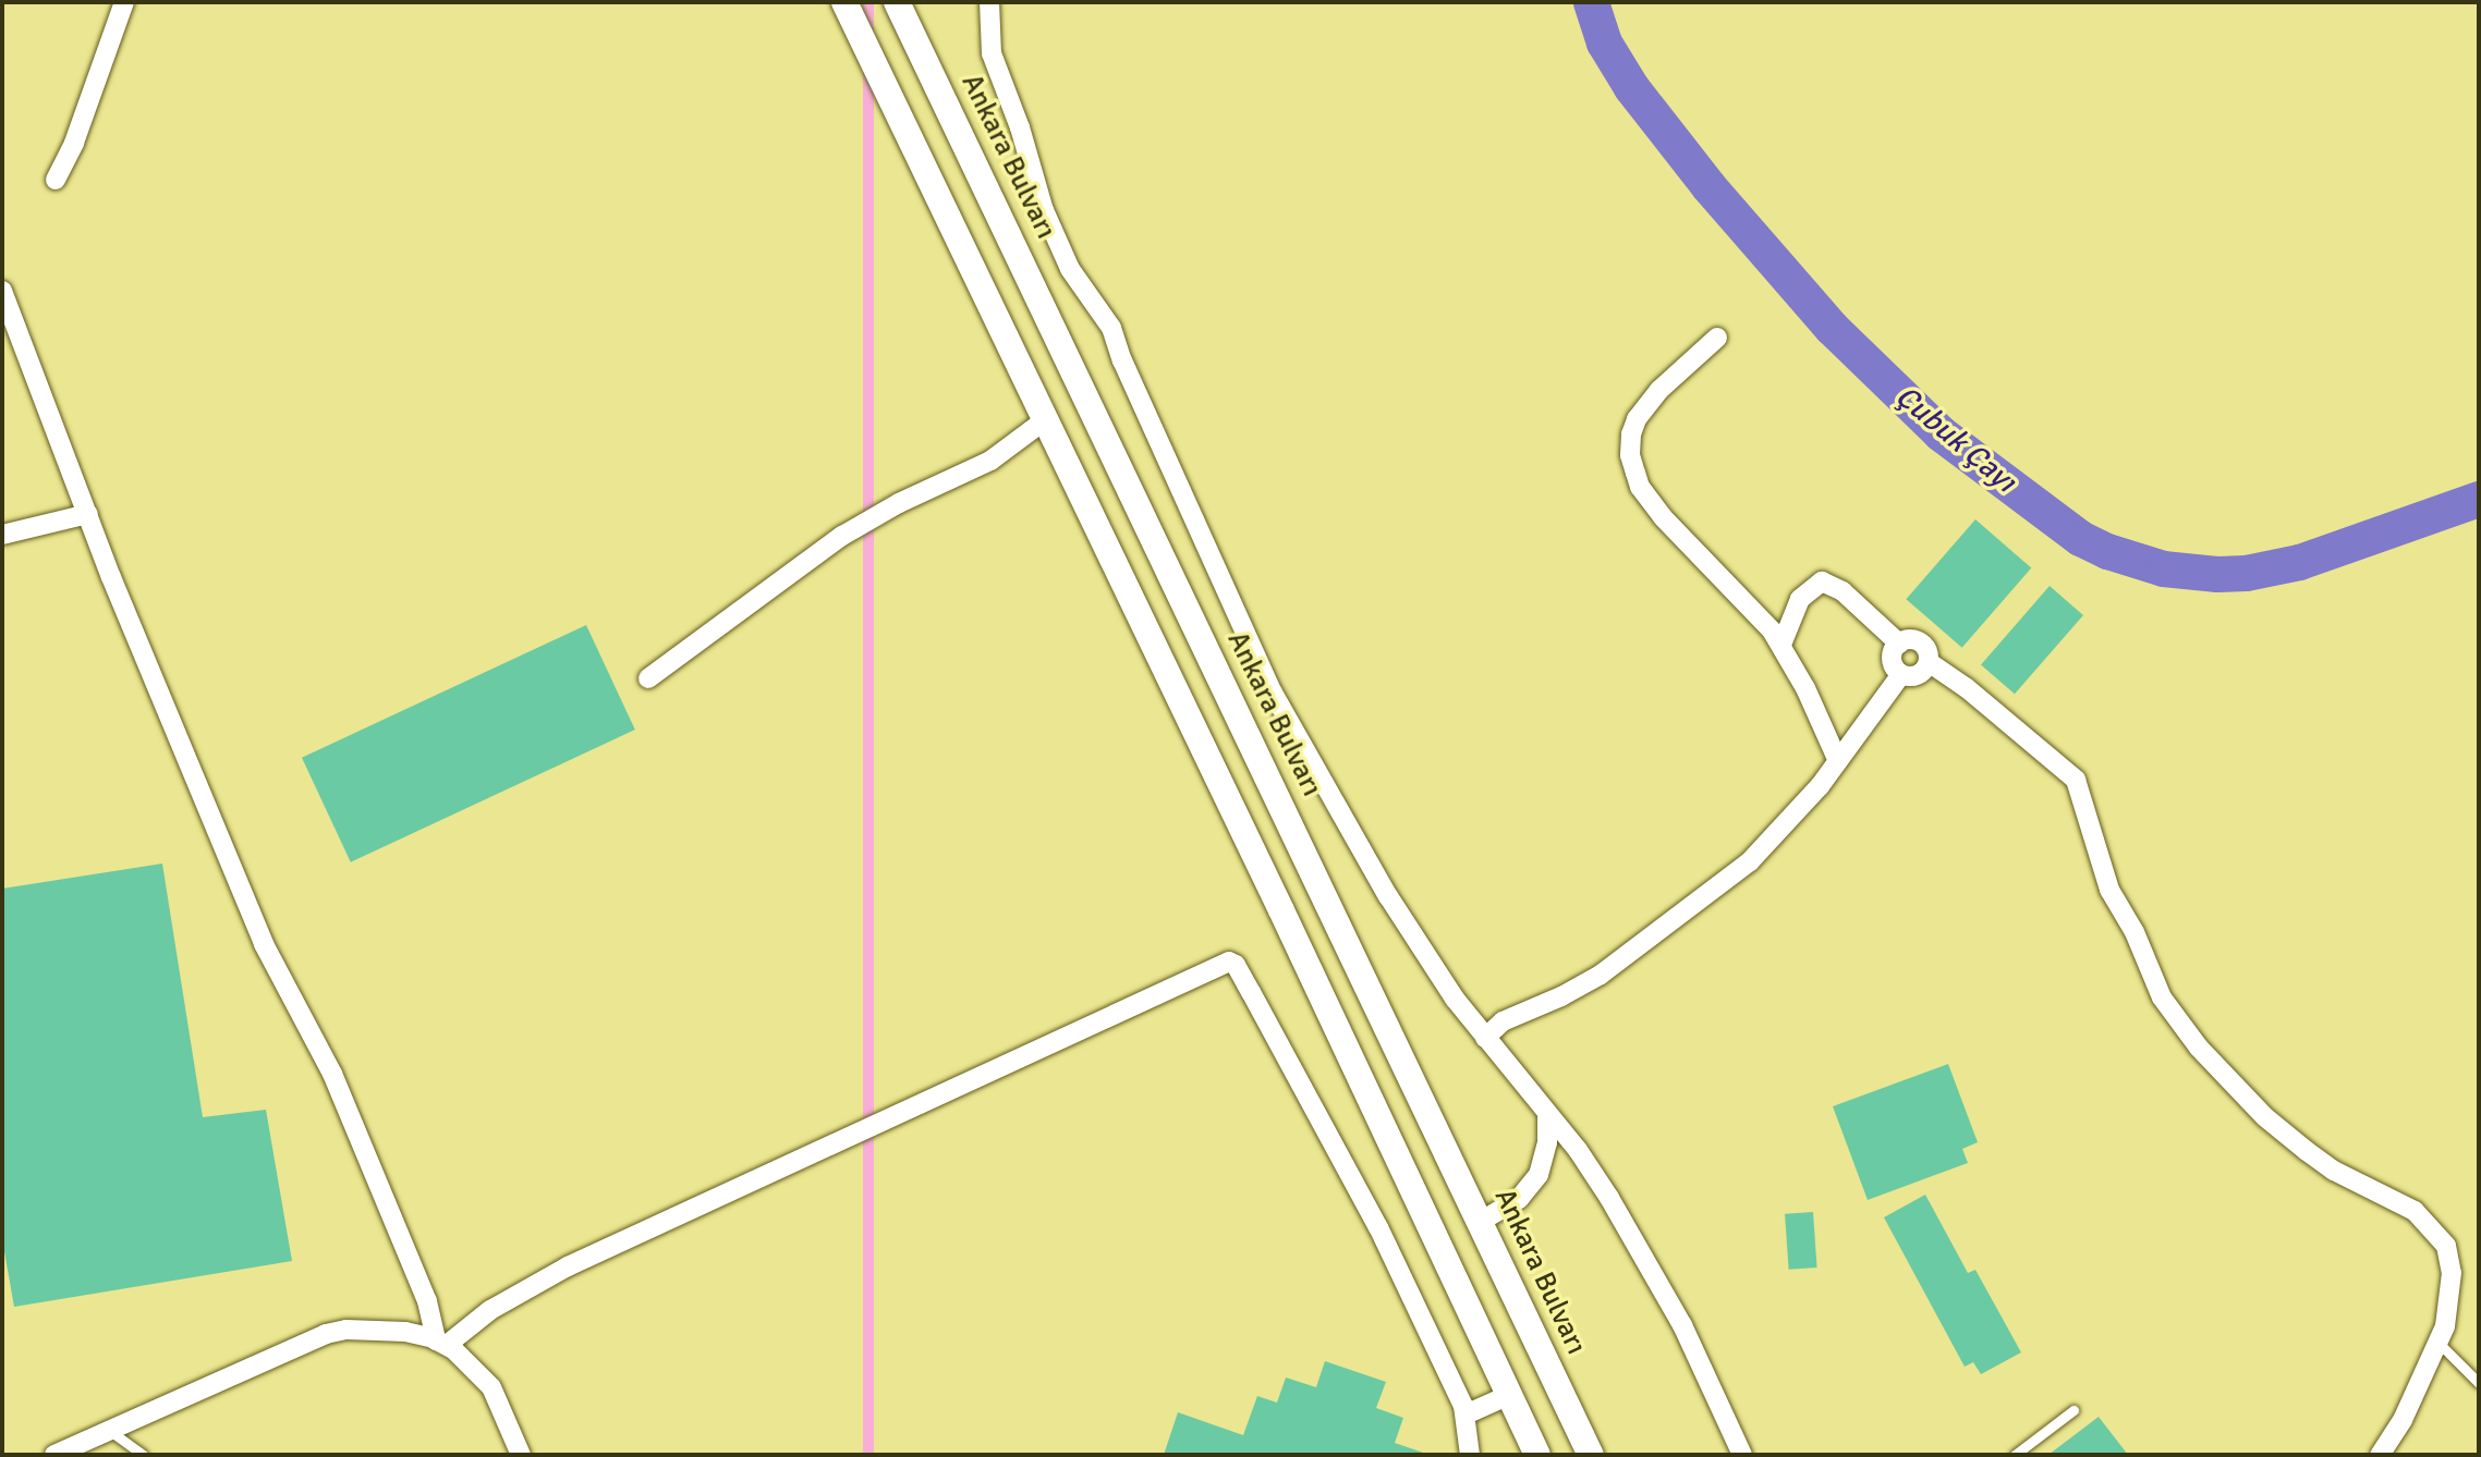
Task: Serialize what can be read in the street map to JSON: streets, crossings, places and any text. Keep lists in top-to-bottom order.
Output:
{
  "streets": {
    "main road": ["Ankara Bulvarı"]
  },
  "water": ["Çubuk Çayı"]
}
